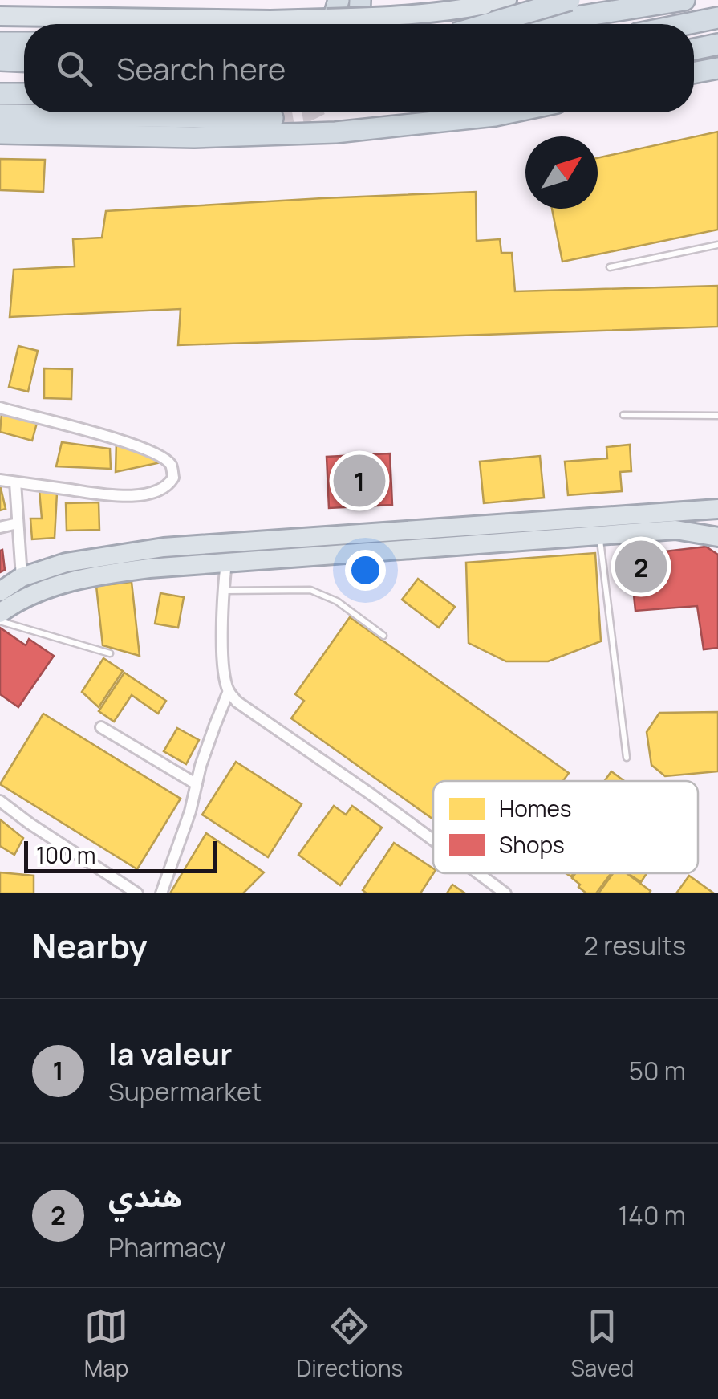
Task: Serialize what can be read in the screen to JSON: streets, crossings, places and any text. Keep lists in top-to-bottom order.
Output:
{
  "legend": ["Homes", "Shops"],
  "scale_bar": "100 m",
  "north": "top right",
  "page": {
    "search": "Search here",
    "pins": ["1", "2"],
    "scale": "100 m",
    "heading": ["Nearby", "2 results"],
    "list": [
      {
        "mark": "1",
        "name": "la valeur",
        "note": "Supermarket",
        "value": "50 m"
      },
      {
        "mark": "2",
        "name": "هندي",
        "note": "Pharmacy",
        "value": "140 m"
      }
    ],
    "nav": ["Map", "Directions", "Saved"]
  }
}
